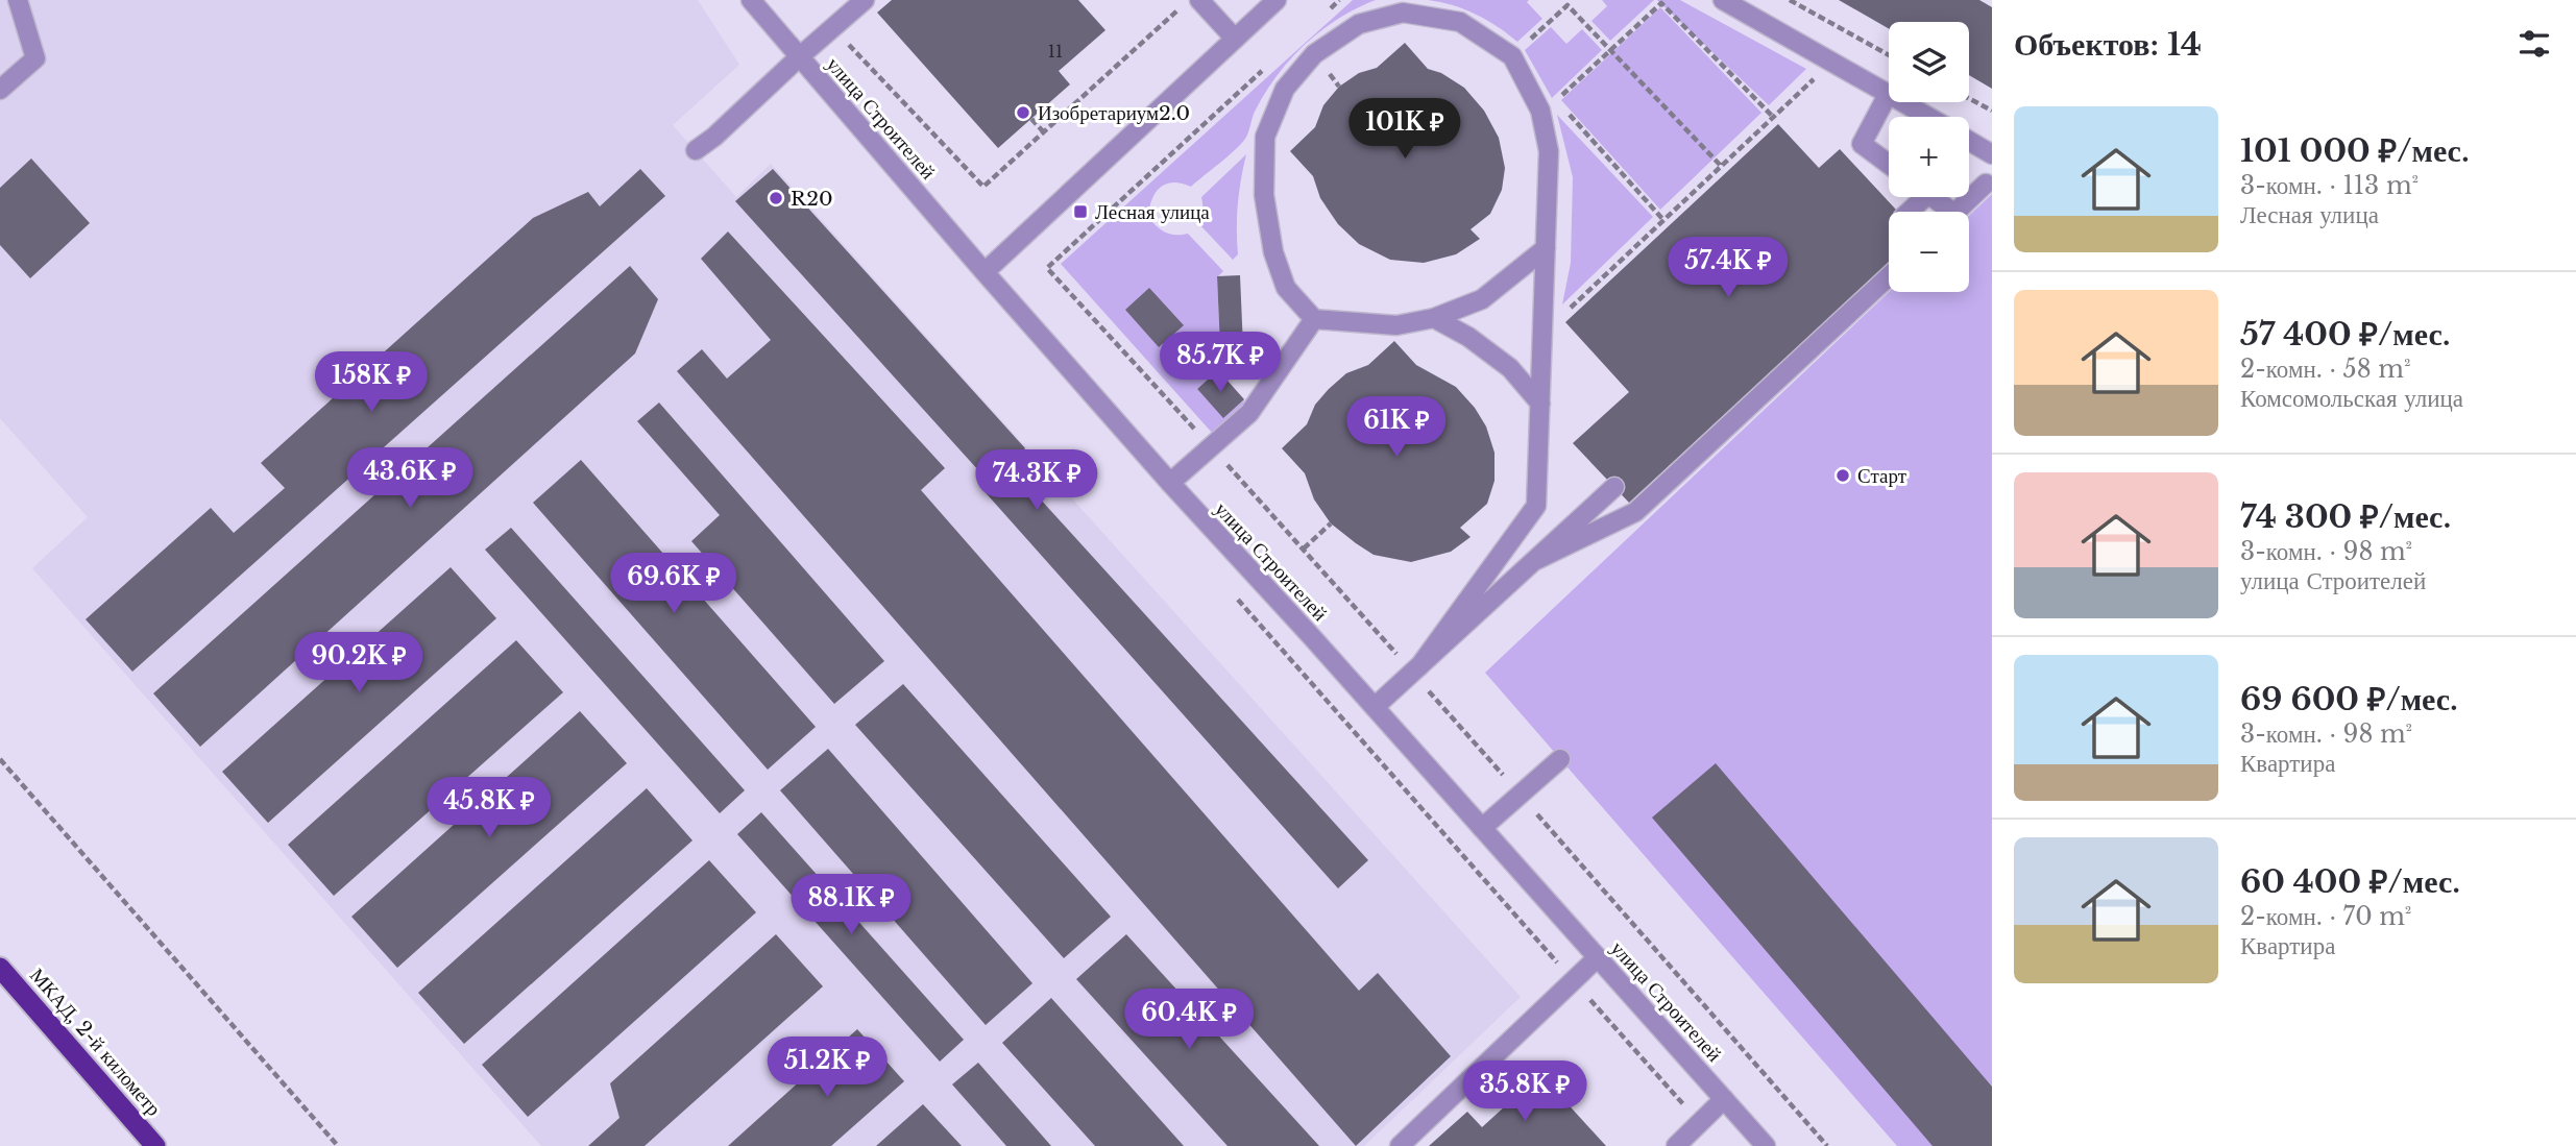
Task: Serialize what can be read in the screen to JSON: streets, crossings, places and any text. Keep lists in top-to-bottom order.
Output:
{
  "streets": {
    "highway": ["МКАД, 2-й километр"],
    "street": ["улица Строителей"]
  },
  "places": {
    "other": ["Изобретариум2.0", "R20", "Старт"],
    "transit": ["Лесная улица"]
  },
  "house_numbers": ["11"],
  "page": {
    "heading": "Объектов: 14",
    "map_buttons": ["+", "−"],
    "list": [
      {
        "name": "101 000 ₽/мес.",
        "note": "3-комн. · 113 m² · Лесная улица"
      },
      {
        "name": "57 400 ₽/мес.",
        "note": "2-комн. · 58 m² · Комсомольская улица"
      },
      {
        "name": "74 300 ₽/мес.",
        "note": "3-комн. · 98 m² · улица Строителей"
      },
      {
        "name": "69 600 ₽/мес.",
        "note": "3-комн. · 98 m² · Квартира"
      },
      {
        "name": "60 400 ₽/мес.",
        "note": "2-комн. · 70 m² · Квартира"
      }
    ],
    "price": [
      "101K ₽",
      "57.4K ₽",
      "85.7K ₽",
      "158K ₽",
      "61K ₽",
      "43.6K ₽",
      "74.3K ₽",
      "69.6K ₽",
      "90.2K ₽",
      "45.8K ₽",
      "88.1K ₽",
      "60.4K ₽",
      "51.2K ₽",
      "35.8K ₽"
    ]
  }
}
